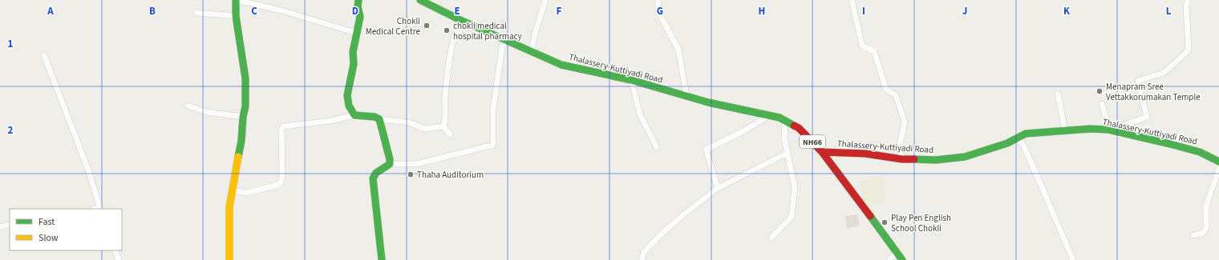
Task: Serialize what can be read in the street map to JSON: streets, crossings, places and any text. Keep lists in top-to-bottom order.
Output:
{
  "streets": {
    "main road": ["Thalassery-Kuttiyadi Road", "NH66"]
  },
  "places": [
    "Chokli Medical Centre",
    "chokli medical hospital pharmacy",
    "Menapram Sree Vettakkorumakan Temple",
    "Thaha Auditorium",
    "Play Pen English School Chokli"
  ],
  "legend": ["Fast", "Slow"],
  "grid": {
    "columns": [
      "A",
      "B",
      "C",
      "D",
      "E",
      "F",
      "G",
      "H",
      "I",
      "J",
      "K",
      "L"
    ],
    "rows": ["1", "2"]
  }
}
